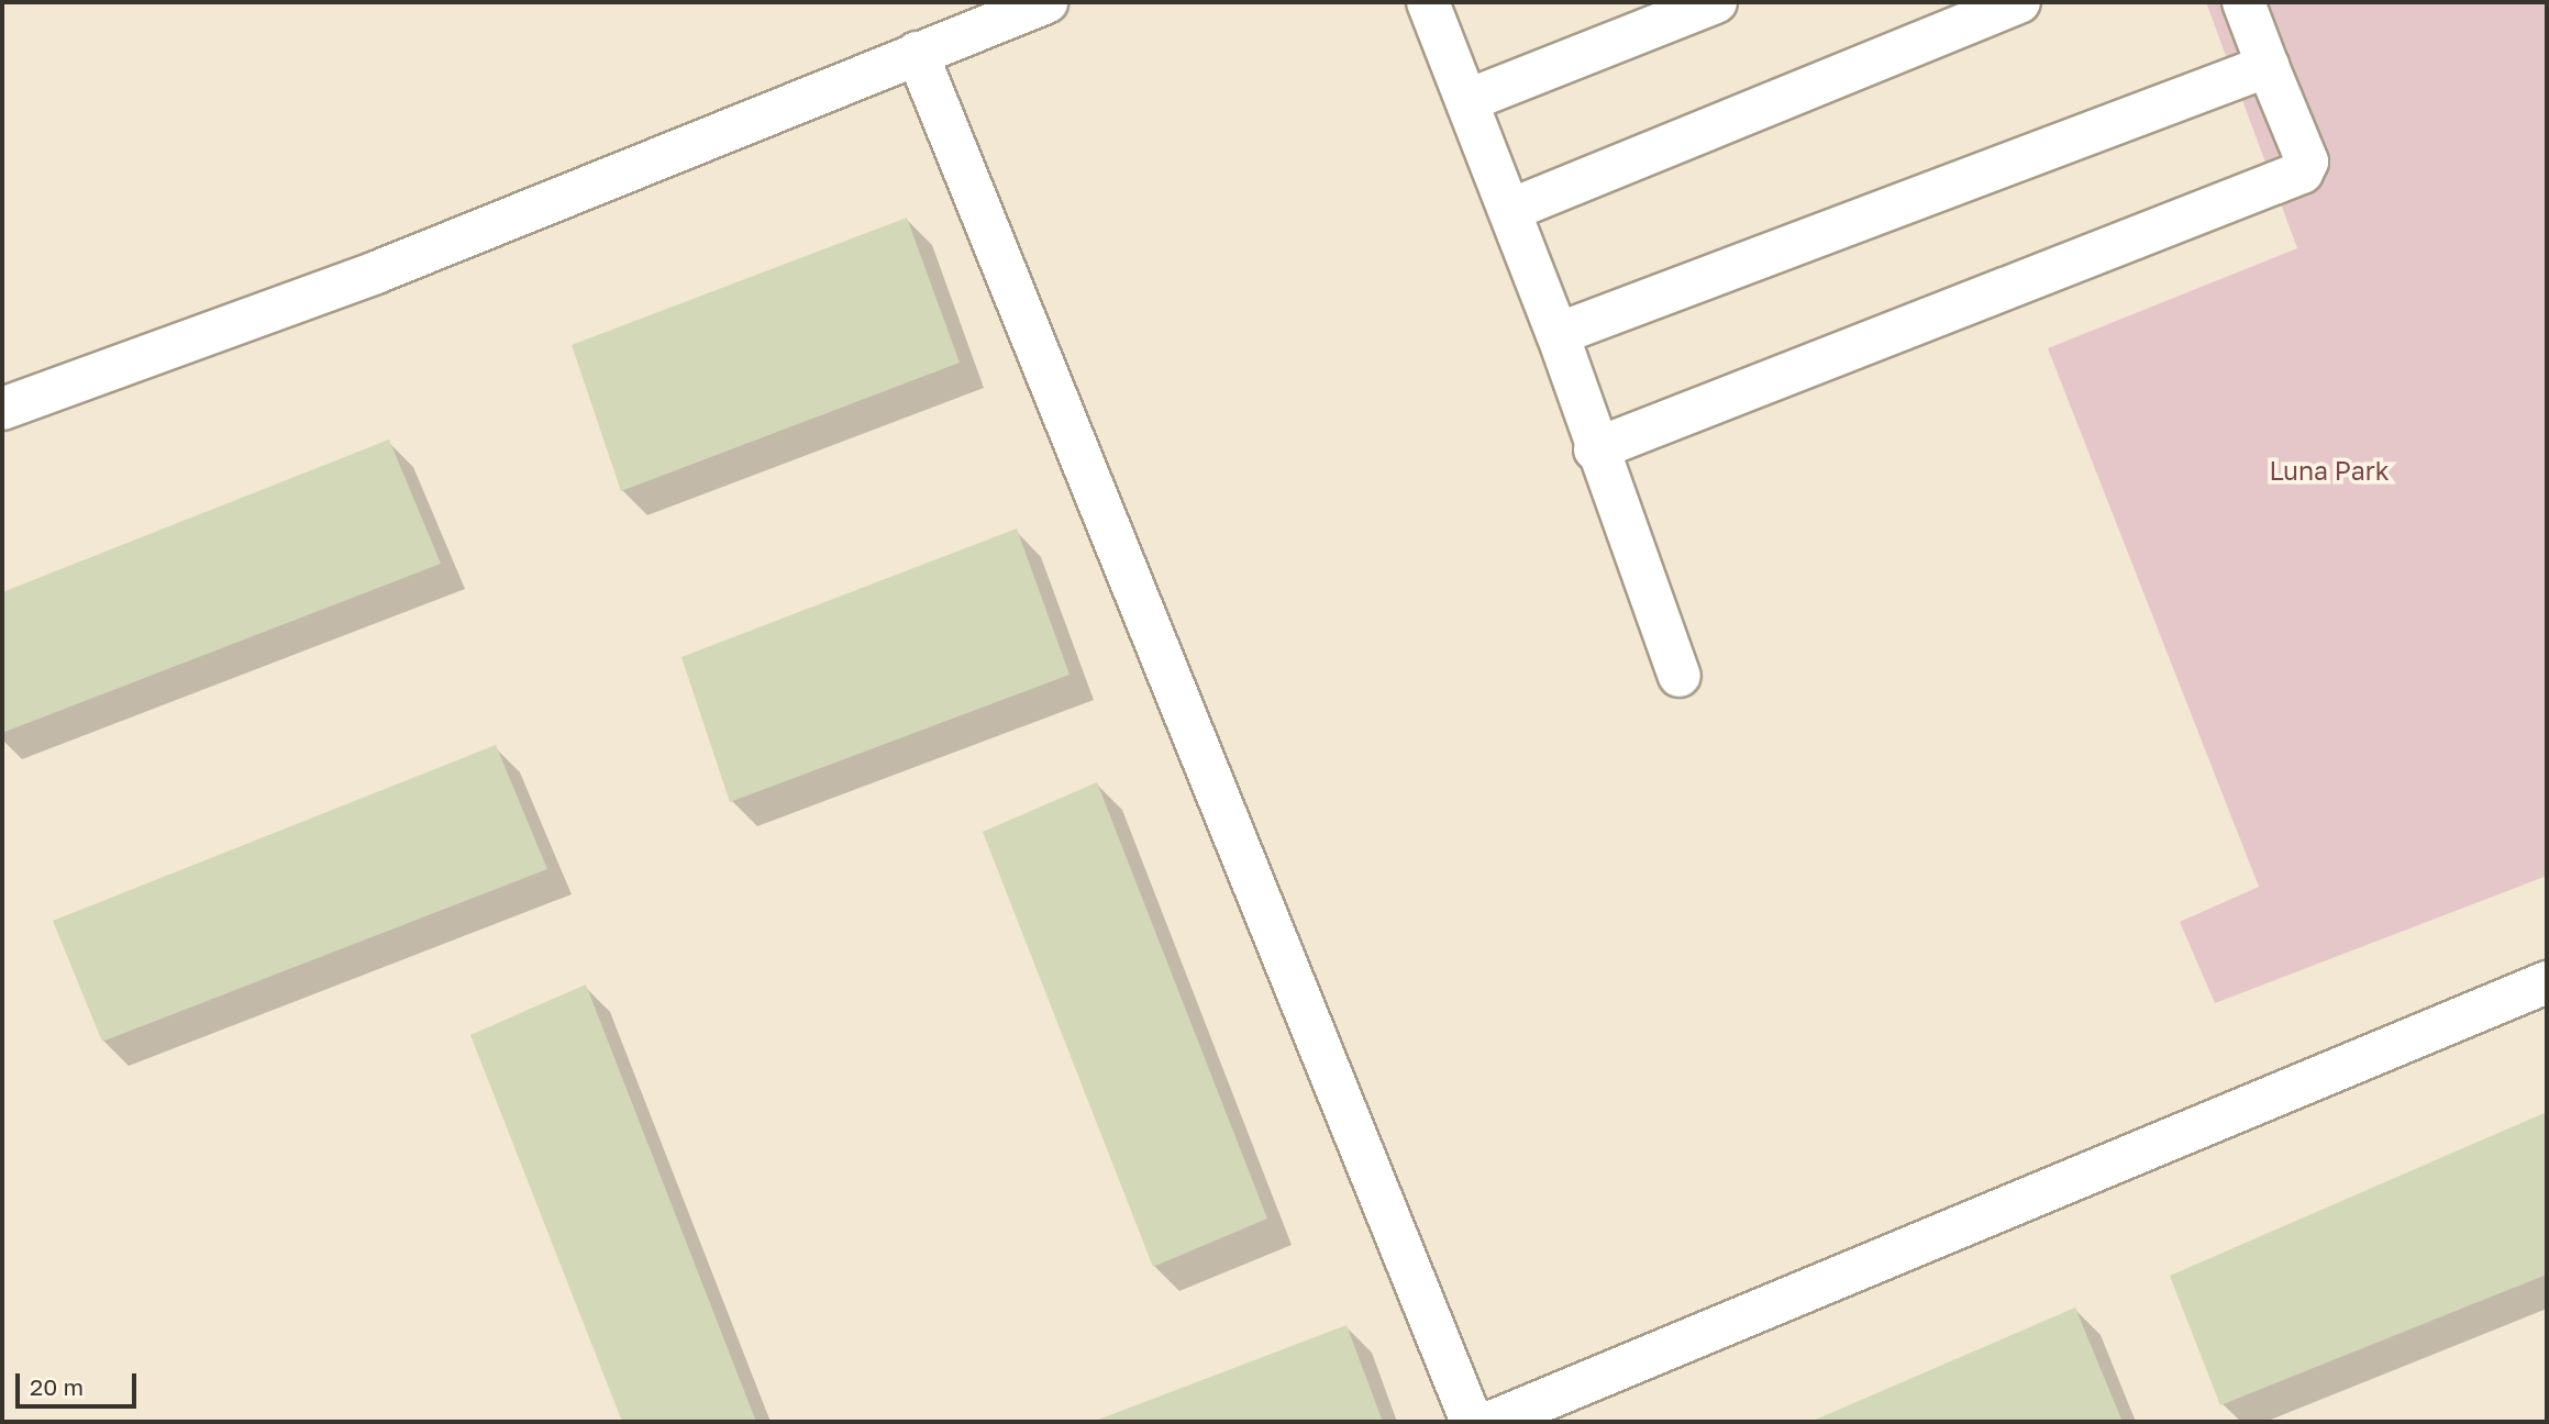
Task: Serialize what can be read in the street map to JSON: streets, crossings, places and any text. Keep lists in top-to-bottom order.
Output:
{
  "parks": ["Luna Park"],
  "scale_bar": "20 m"
}
